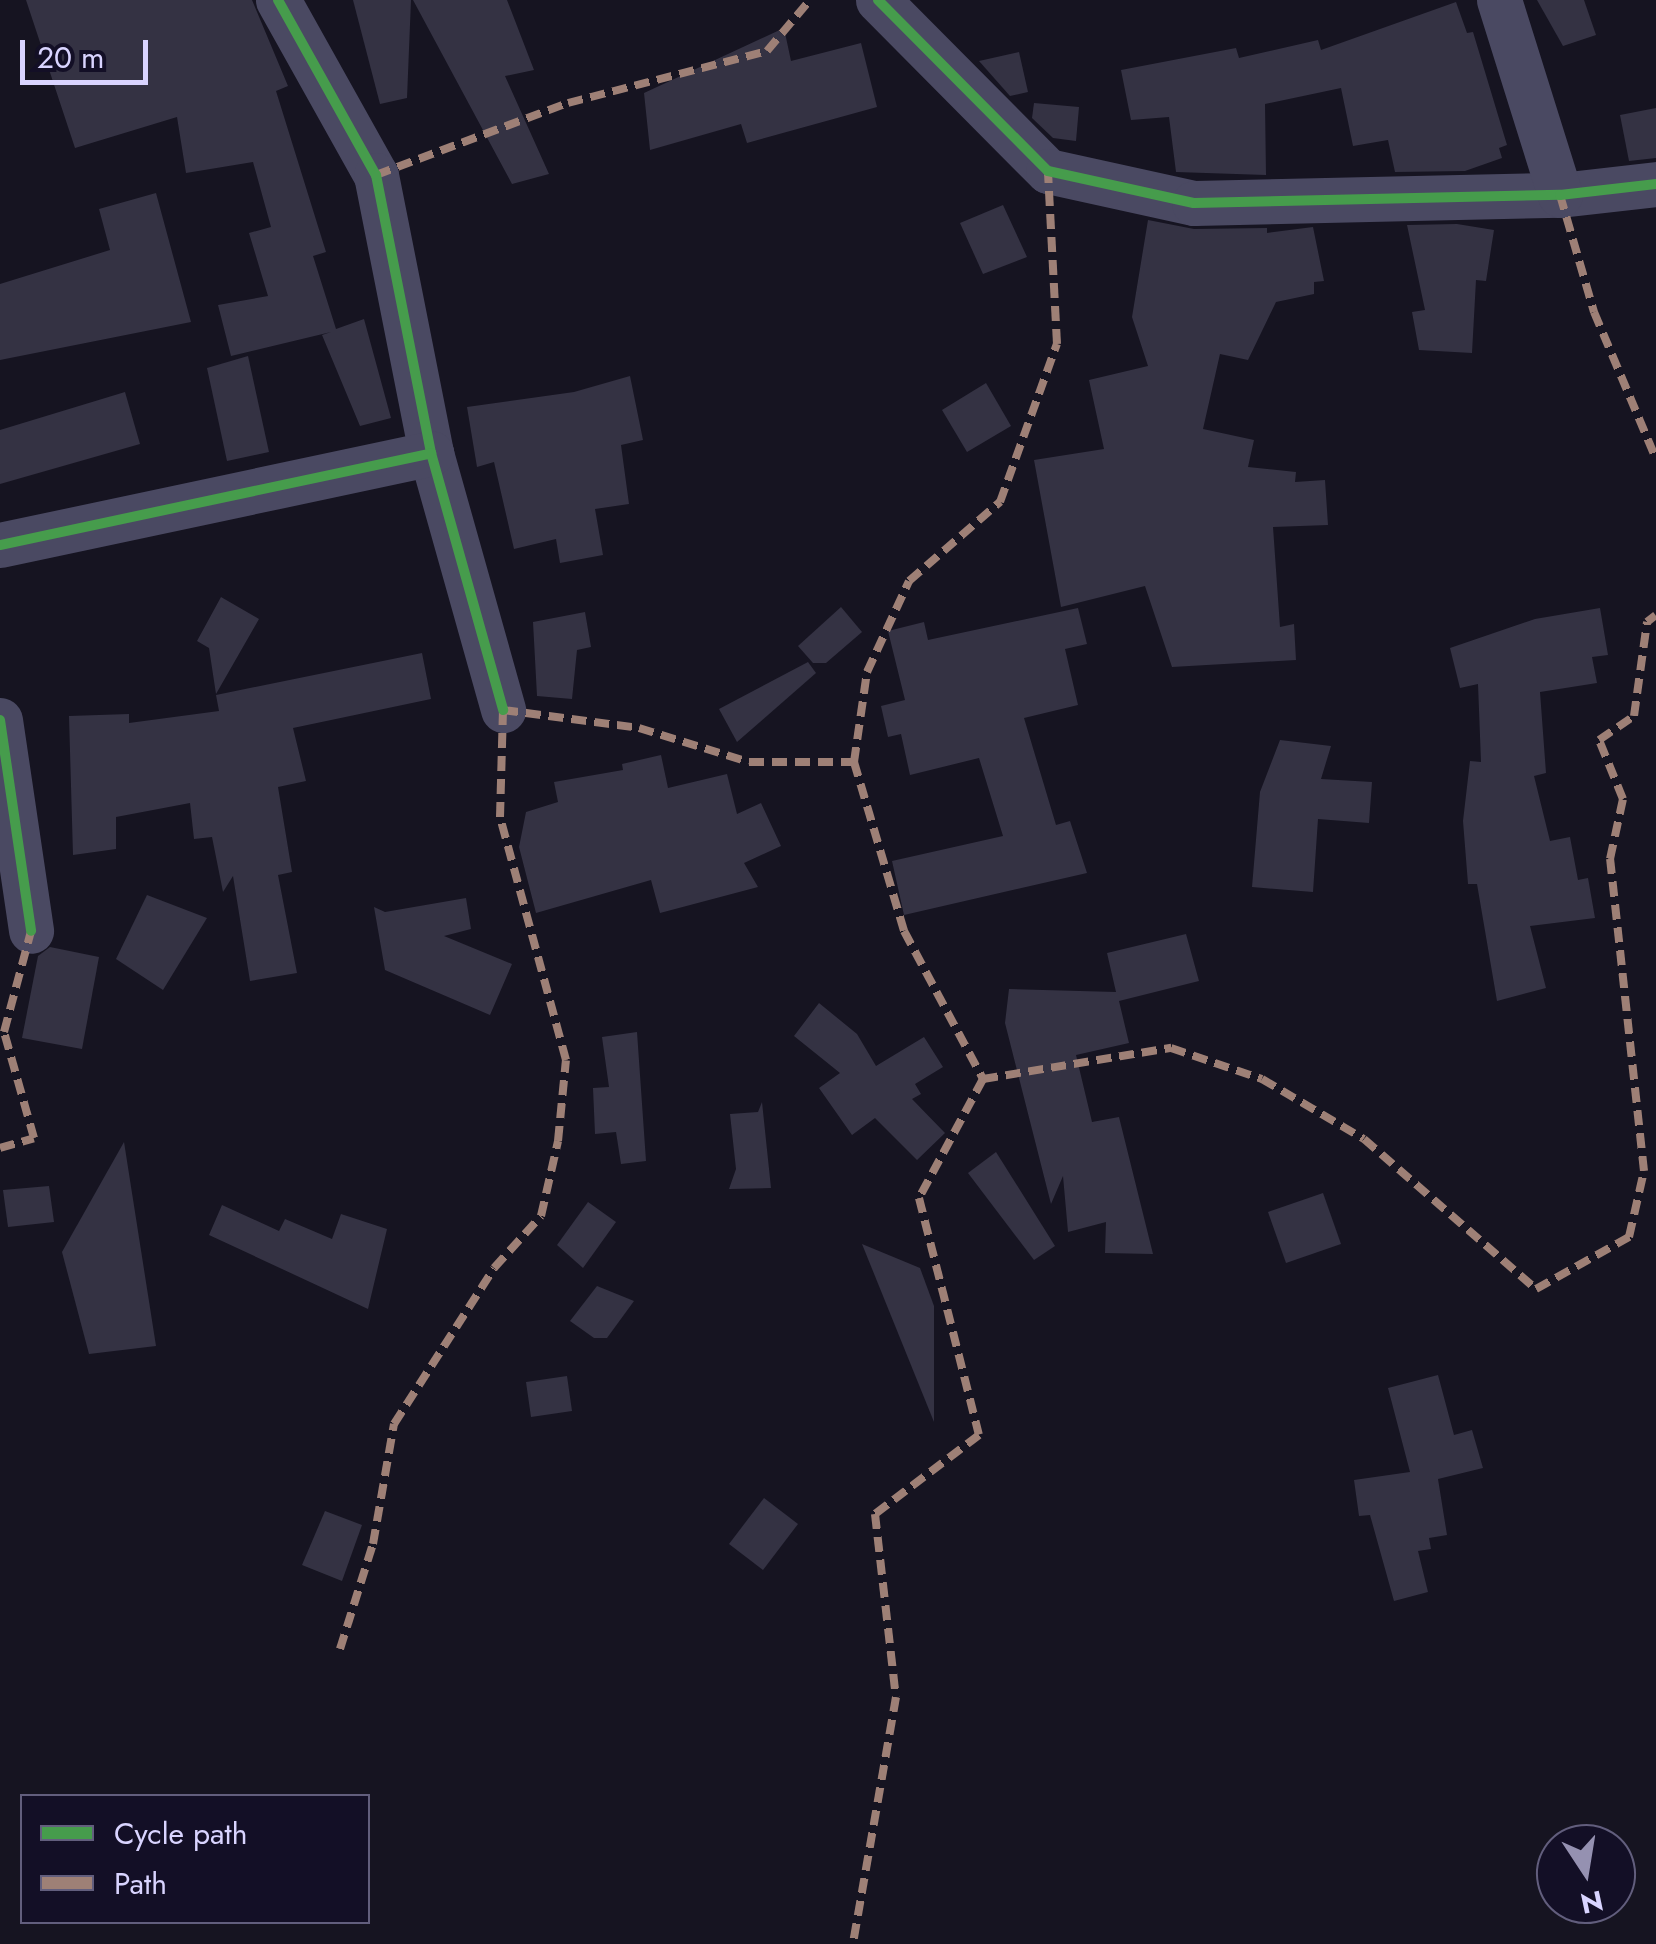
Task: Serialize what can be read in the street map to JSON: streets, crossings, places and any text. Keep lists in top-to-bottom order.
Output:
{
  "legend": ["Cycle path", "Path"],
  "scale_bar": "20 m",
  "north": "bottom"
}
